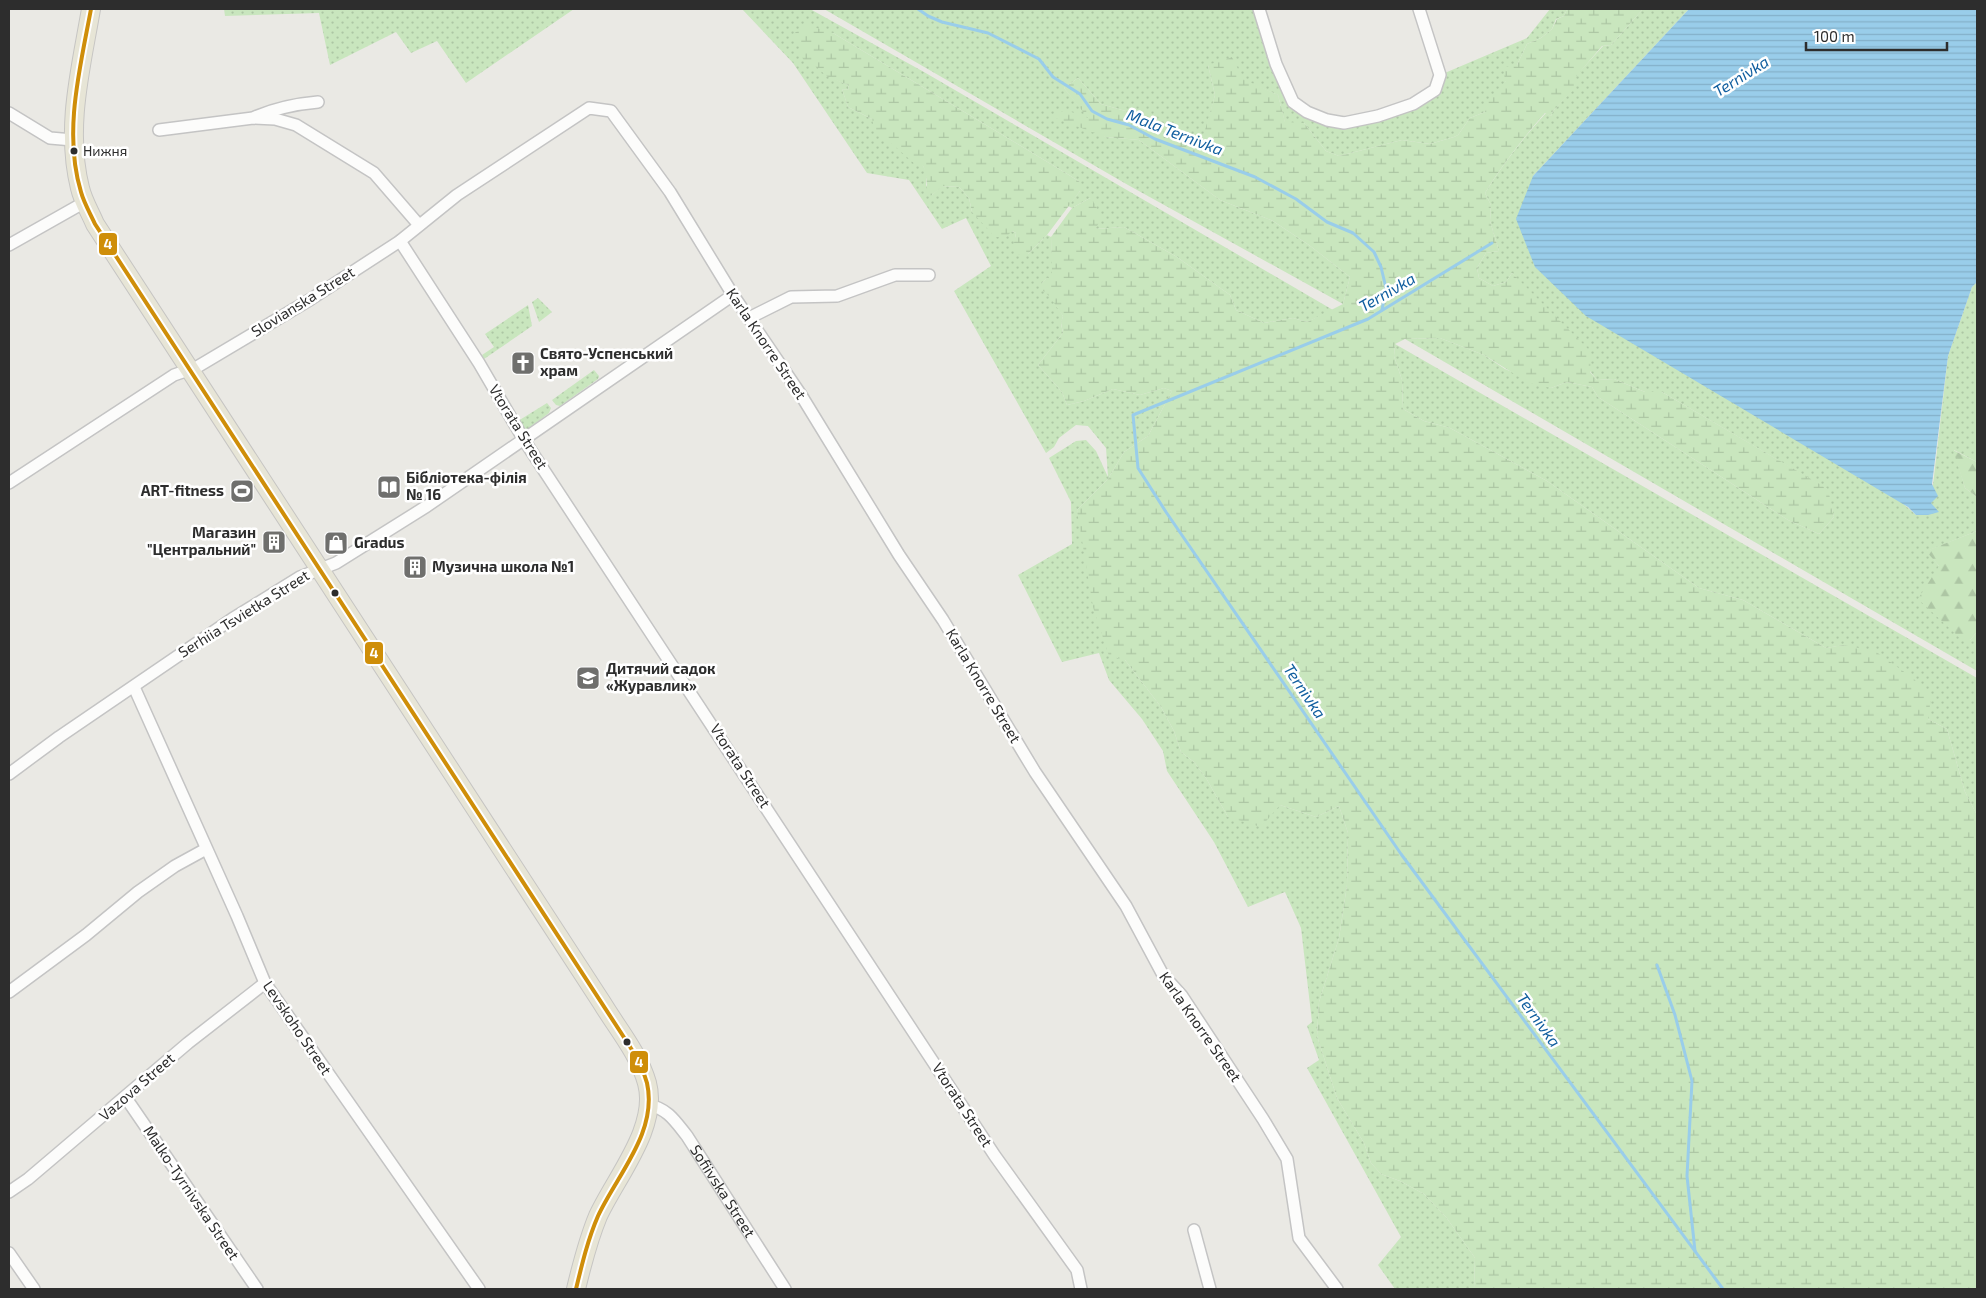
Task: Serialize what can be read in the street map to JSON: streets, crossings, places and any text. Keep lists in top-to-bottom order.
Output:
{
  "streets": {
    "street": [
      "Slovianska Street",
      "Karla Knorre Street",
      "Vtorata Street",
      "Serhiia Tsvietka Street",
      "Levskoho Street",
      "Vazova Street",
      "Sofiivska Street",
      "Malko-Tyrnivska Street"
    ]
  },
  "crossings": [
    ["Slovianska Street", "Karla Knorre Street"],
    ["Slovianska Street", "Vtorata Street"],
    ["Karla Knorre Street", "Serhiia Tsvietka Street"],
    ["Vtorata Street", "Serhiia Tsvietka Street"],
    ["Serhiia Tsvietka Street", "Levskoho Street"],
    ["Levskoho Street", "Vazova Street"],
    ["Vazova Street", "Malko-Tyrnivska Street"]
  ],
  "water": ["Ternivka", "Mala Ternivka"],
  "places": {
    "other": ["Нижня"],
    "church": ["Свято-Успенський храм"],
    "library": ["Бібліотека-філія № 16"],
    "sports": ["ART-fitness"],
    "building": ["Магазин \"Центральний\"", "Музична школа №1"],
    "shop": ["Gradus"],
    "school or university": ["Дитячий садок «Журавлик»"]
  },
  "lines": ["transit line 4"],
  "scale_bar": "100 m"
}
